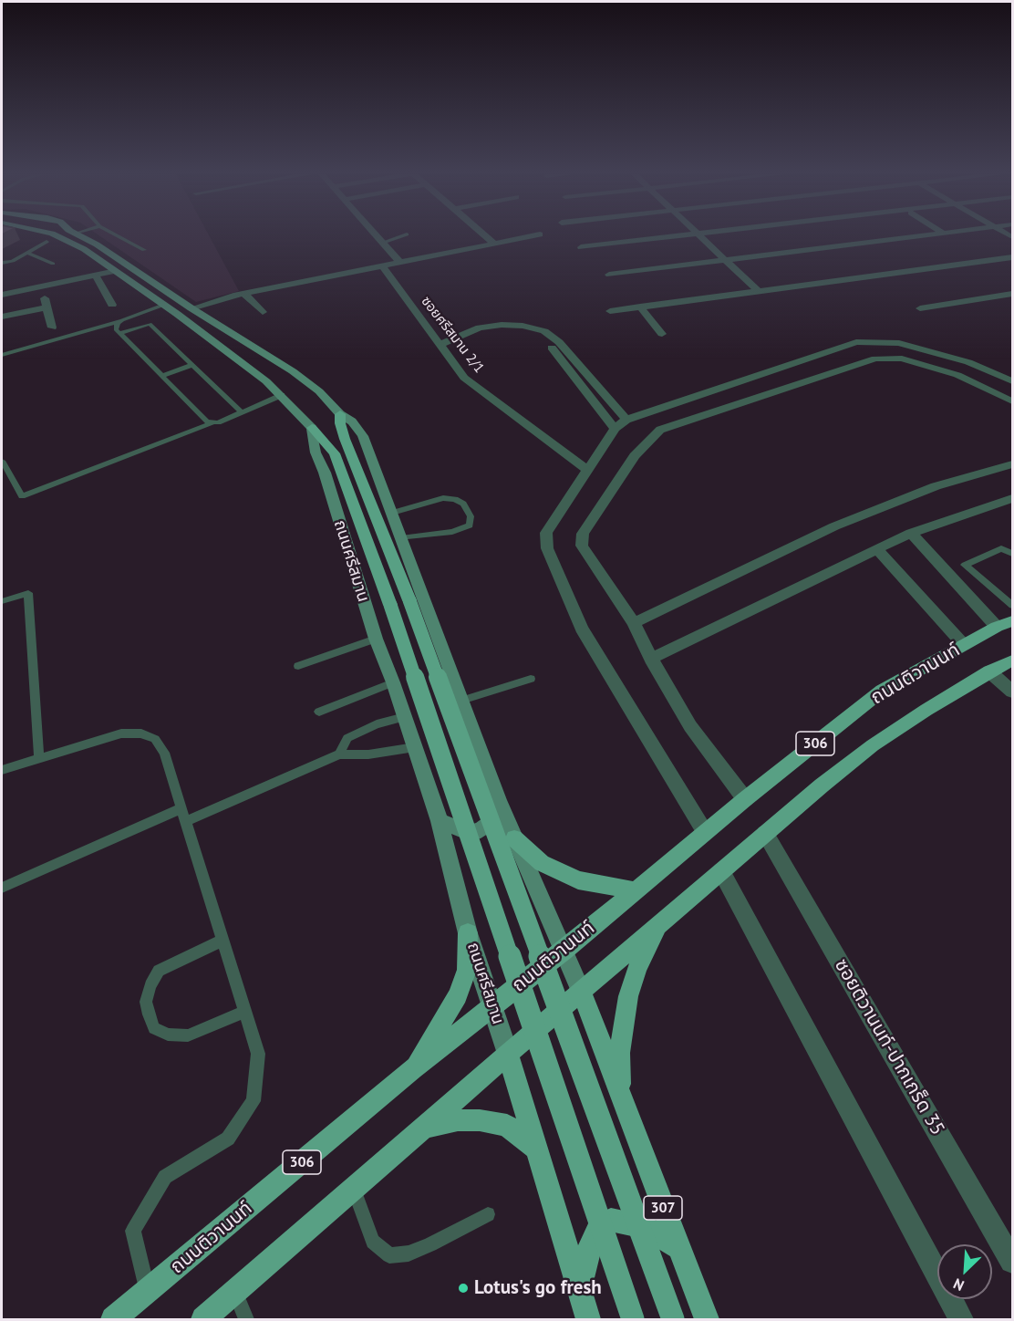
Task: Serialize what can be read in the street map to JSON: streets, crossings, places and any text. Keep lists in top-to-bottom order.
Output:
{
  "streets": {
    "main road": [
      "ถนนศรีสมาน",
      "ถนนติวานนท์",
      "306",
      "307"
    ],
    "street": ["ซอยศรีสมาน 2/1", "ซอยติวานนท์-ปากเกร็ด 35"]
  },
  "crossings": [
    ["ถนนศรีสมาน", "ถนนติวานนท์"],
    ["ถนนติวานนท์", "ซอยติวานนท์-ปากเกร็ด 35"],
    ["ถนนติวานนท์", "307"]
  ],
  "places": ["Lotus's go fresh"],
  "north": "bottom left"
}
